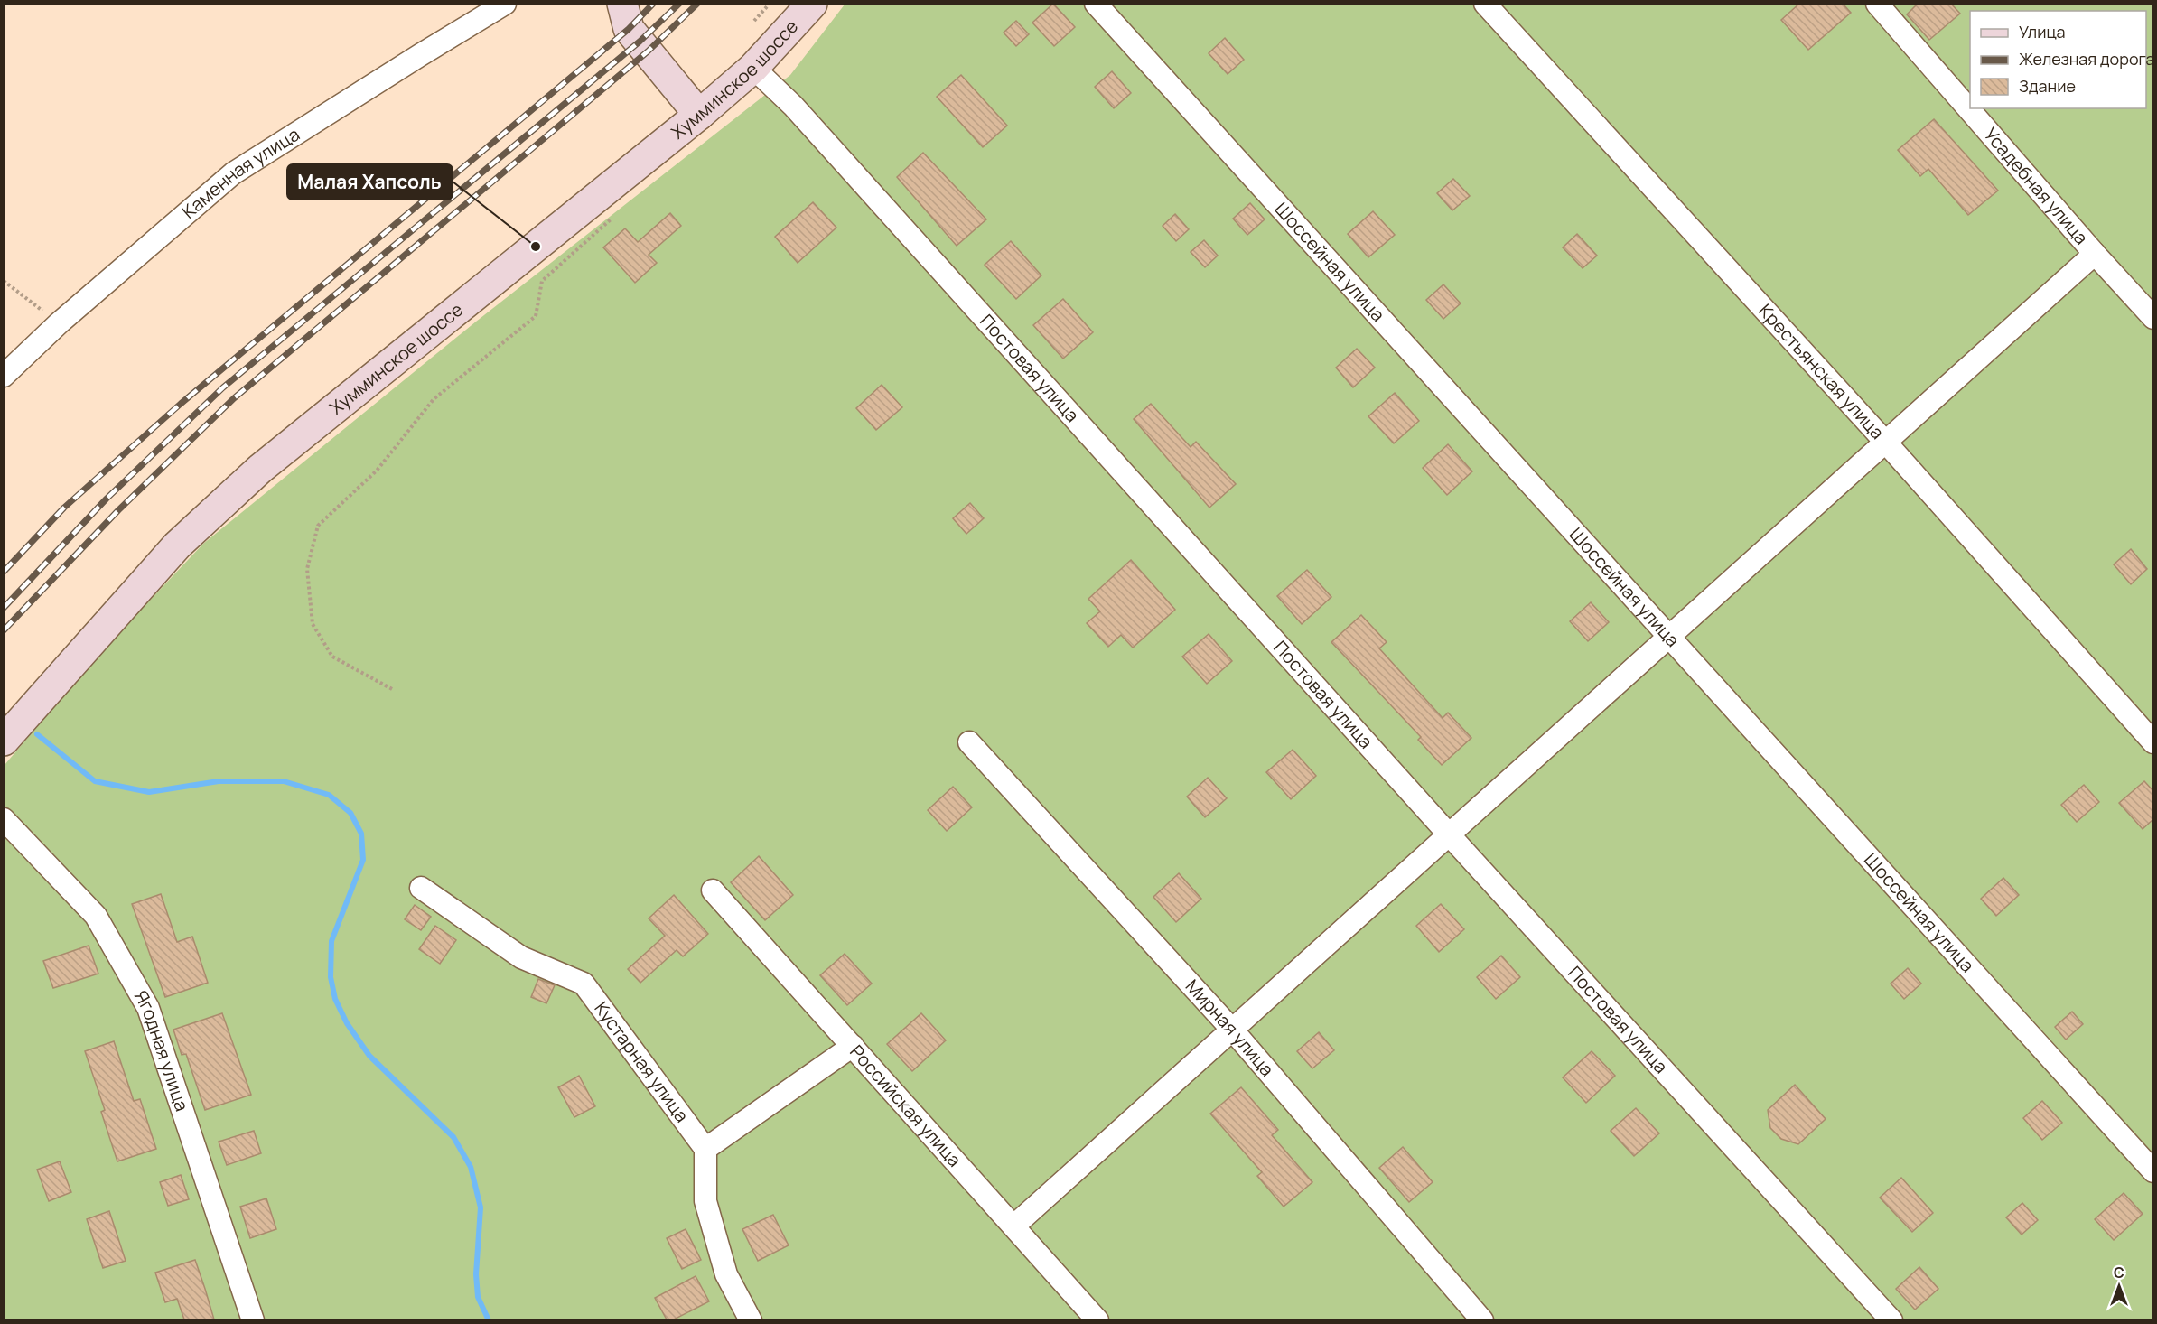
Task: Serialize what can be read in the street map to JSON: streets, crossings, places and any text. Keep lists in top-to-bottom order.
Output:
{
  "streets": {
    "main road": ["Хумминское шоссе"],
    "street": [
      "Каменная улица",
      "Усадебная улица",
      "Шоссейная улица",
      "Постовая улица",
      "Крестьянская улица",
      "Мирная улица",
      "Ягодная улица",
      "Кустарная улица",
      "Российская улица"
    ]
  },
  "crossings": [
    ["Хумминское шоссе", "Постовая улица"]
  ],
  "places": ["Малая Хапсоль"],
  "legend": ["Улица", "Железная дорога", "Здание"],
  "north": "top"
}
